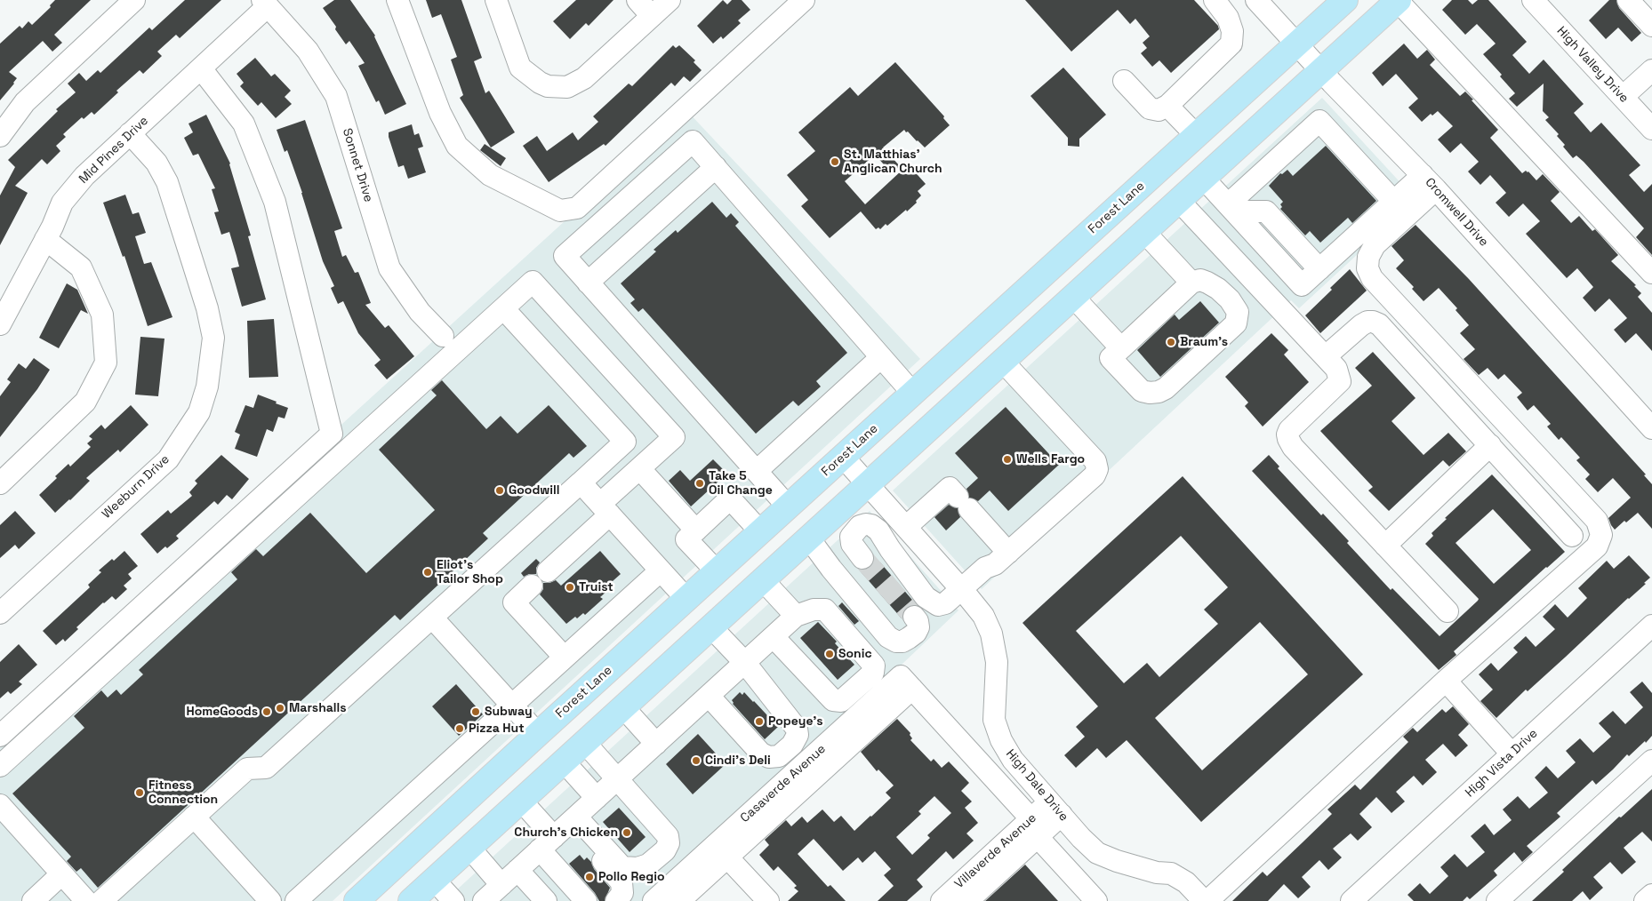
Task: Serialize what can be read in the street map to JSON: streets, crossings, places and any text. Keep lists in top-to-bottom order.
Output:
{
  "streets": {
    "main road": ["Forest Lane"],
    "street": [
      "High Valley Drive",
      "Mid Pines Drive",
      "Sonnet Drive",
      "Cromwell Drive",
      "Weeburn Drive",
      "High Vista Drive",
      "Casaverde Avenue",
      "High Dale Drive",
      "Villaverde Avenue"
    ]
  },
  "crossings": [
    ["Mid Pines Drive", "Sonnet Drive"],
    ["Mid Pines Drive", "Weeburn Drive"],
    ["Forest Lane", "Cromwell Drive"],
    ["Forest Lane", "High Dale Drive"],
    ["Casaverde Avenue", "High Dale Drive"],
    ["Casaverde Avenue", "Villaverde Avenue"],
    ["High Dale Drive", "Villaverde Avenue"]
  ],
  "places": [
    "St. Matthias' Anglican Church",
    "Braum's",
    "Wells Fargo",
    "Take 5 Oil Change",
    "Goodwill",
    "Eliot's Tailor Shop",
    "Truist",
    "Sonic",
    "Marshalls",
    "HomeGoods",
    "Subway",
    "Popeye's",
    "Pizza Hut",
    "Cindi's Deli",
    "Fitness Connection",
    "Church's Chicken",
    "Pollo Regio"
  ]
}
